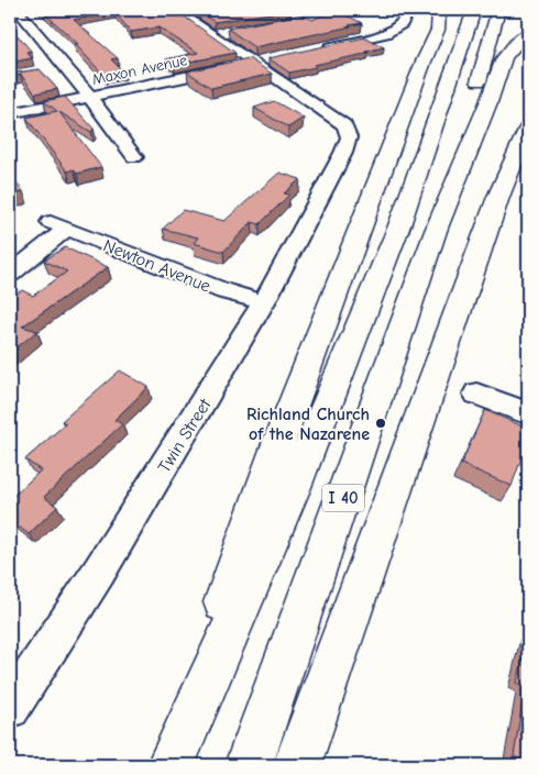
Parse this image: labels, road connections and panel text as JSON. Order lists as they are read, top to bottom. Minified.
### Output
{"streets":{"highway":["I 40"],"street":["Maxon Avenue","Newton Avenue","Twin Street"]},"crossings":[["Maxon Avenue","Twin Street"],["Newton Avenue","Twin Street"]],"places":["Richland Church of the Nazarene"]}
